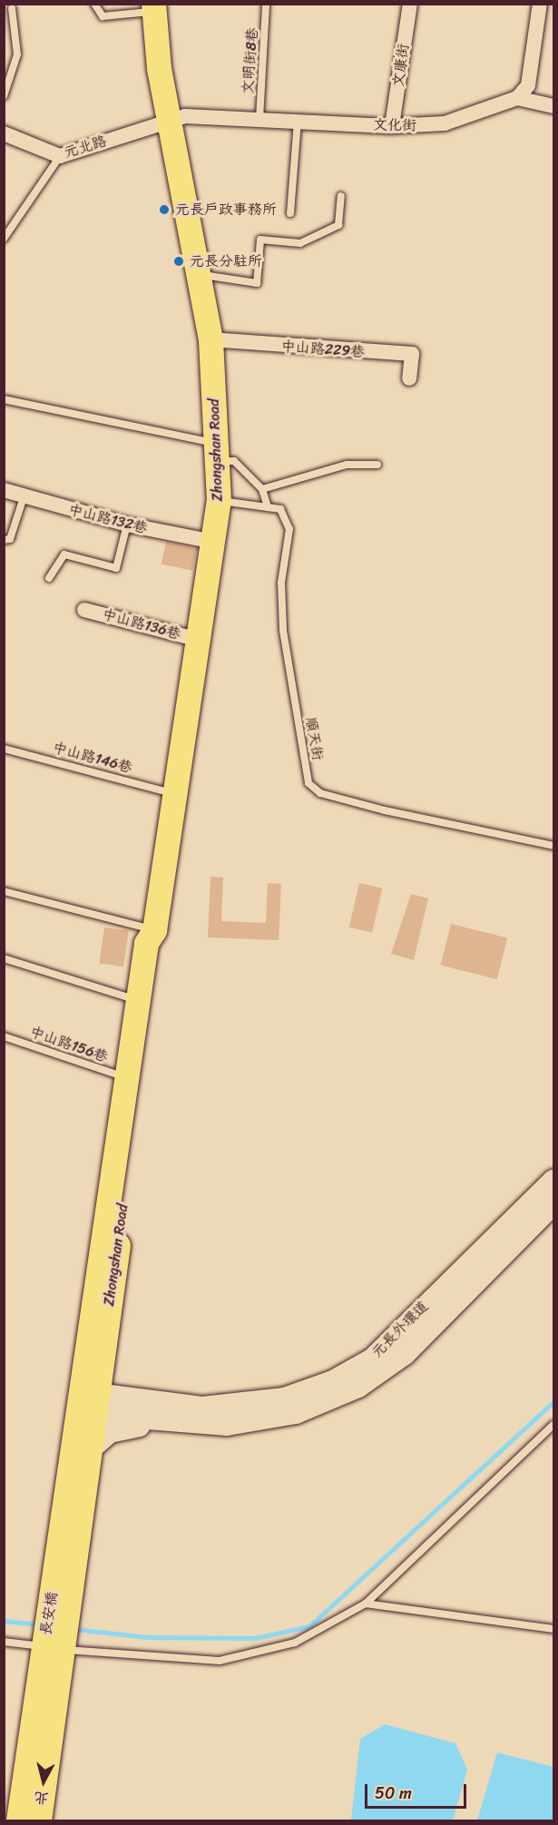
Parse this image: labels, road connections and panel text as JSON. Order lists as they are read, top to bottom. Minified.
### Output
{"streets":{"main road":["Zhongshan Road","長安橋"],"street":["文康街","文化街","元北路","中山路229巷","中山路132巷","中山路136巷","元長外環道"],"lane":["文明街8巷","順天街","中山路146巷","中山路156巷"]},"crossings":[["文明街8巷","文化街"],["文康街","文化街"],["文化街","元北路"],["文化街","Zhongshan Road"],["元北路","Zhongshan Road"],["中山路229巷","Zhongshan Road"],["Zhongshan Road","中山路132巷"],["Zhongshan Road","中山路136巷"],["Zhongshan Road","中山路146巷"],["Zhongshan Road","中山路156巷"],["Zhongshan Road","元長外環道"],["Zhongshan Road","長安橋"]],"places":["元長戶政事務所","元長分駐所"],"scale_bar":"50 m","north":"bottom"}
